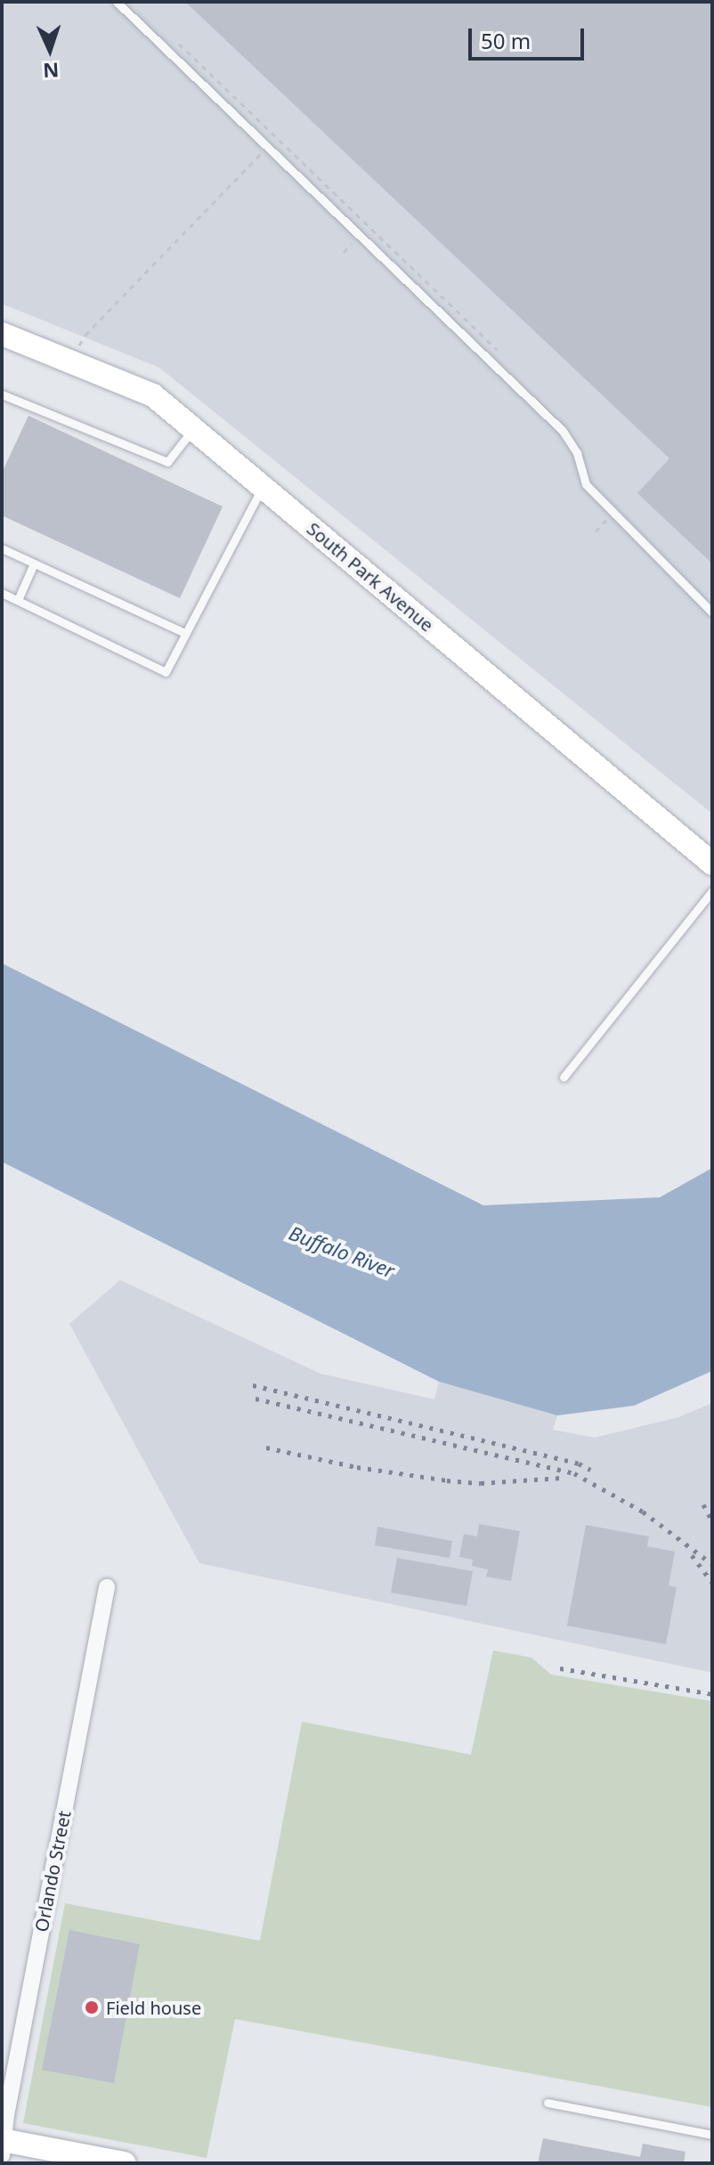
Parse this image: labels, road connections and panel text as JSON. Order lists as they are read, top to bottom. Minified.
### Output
{"streets":{"street":["South Park Avenue","Orlando Street"]},"water":["Buffalo River"],"places":["Field house"],"scale_bar":"50 m","north":"bottom"}
